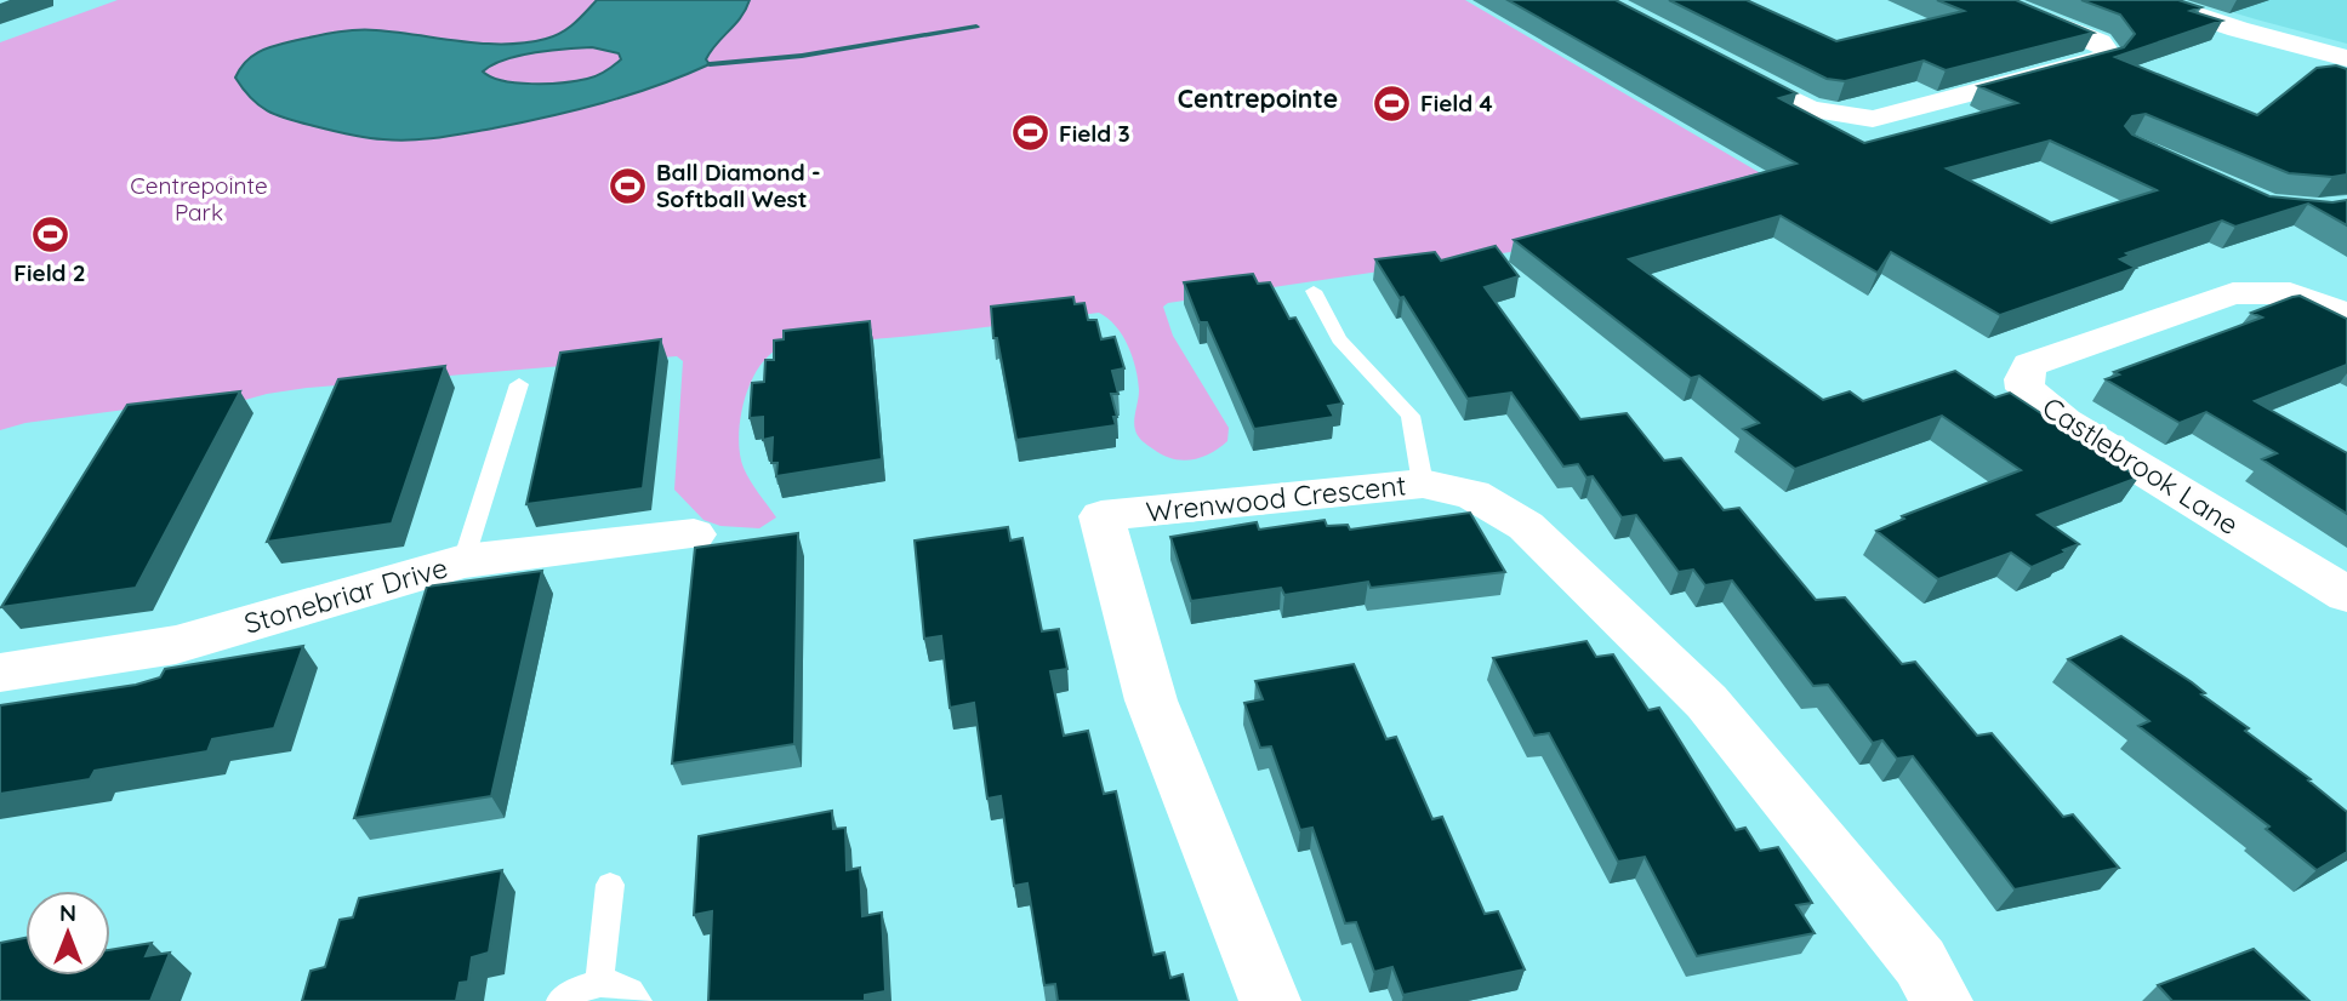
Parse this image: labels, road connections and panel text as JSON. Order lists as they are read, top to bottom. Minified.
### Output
{"streets":{"street":["Castlebrook Lane","Wrenwood Crescent","Stonebriar Drive"]},"districts":["Centrepointe"],"parks":["Centrepointe Park"],"places":{"sports":["Field 4","Field 3","Ball Diamond - Softball West","Field 2"]},"north":"top"}
